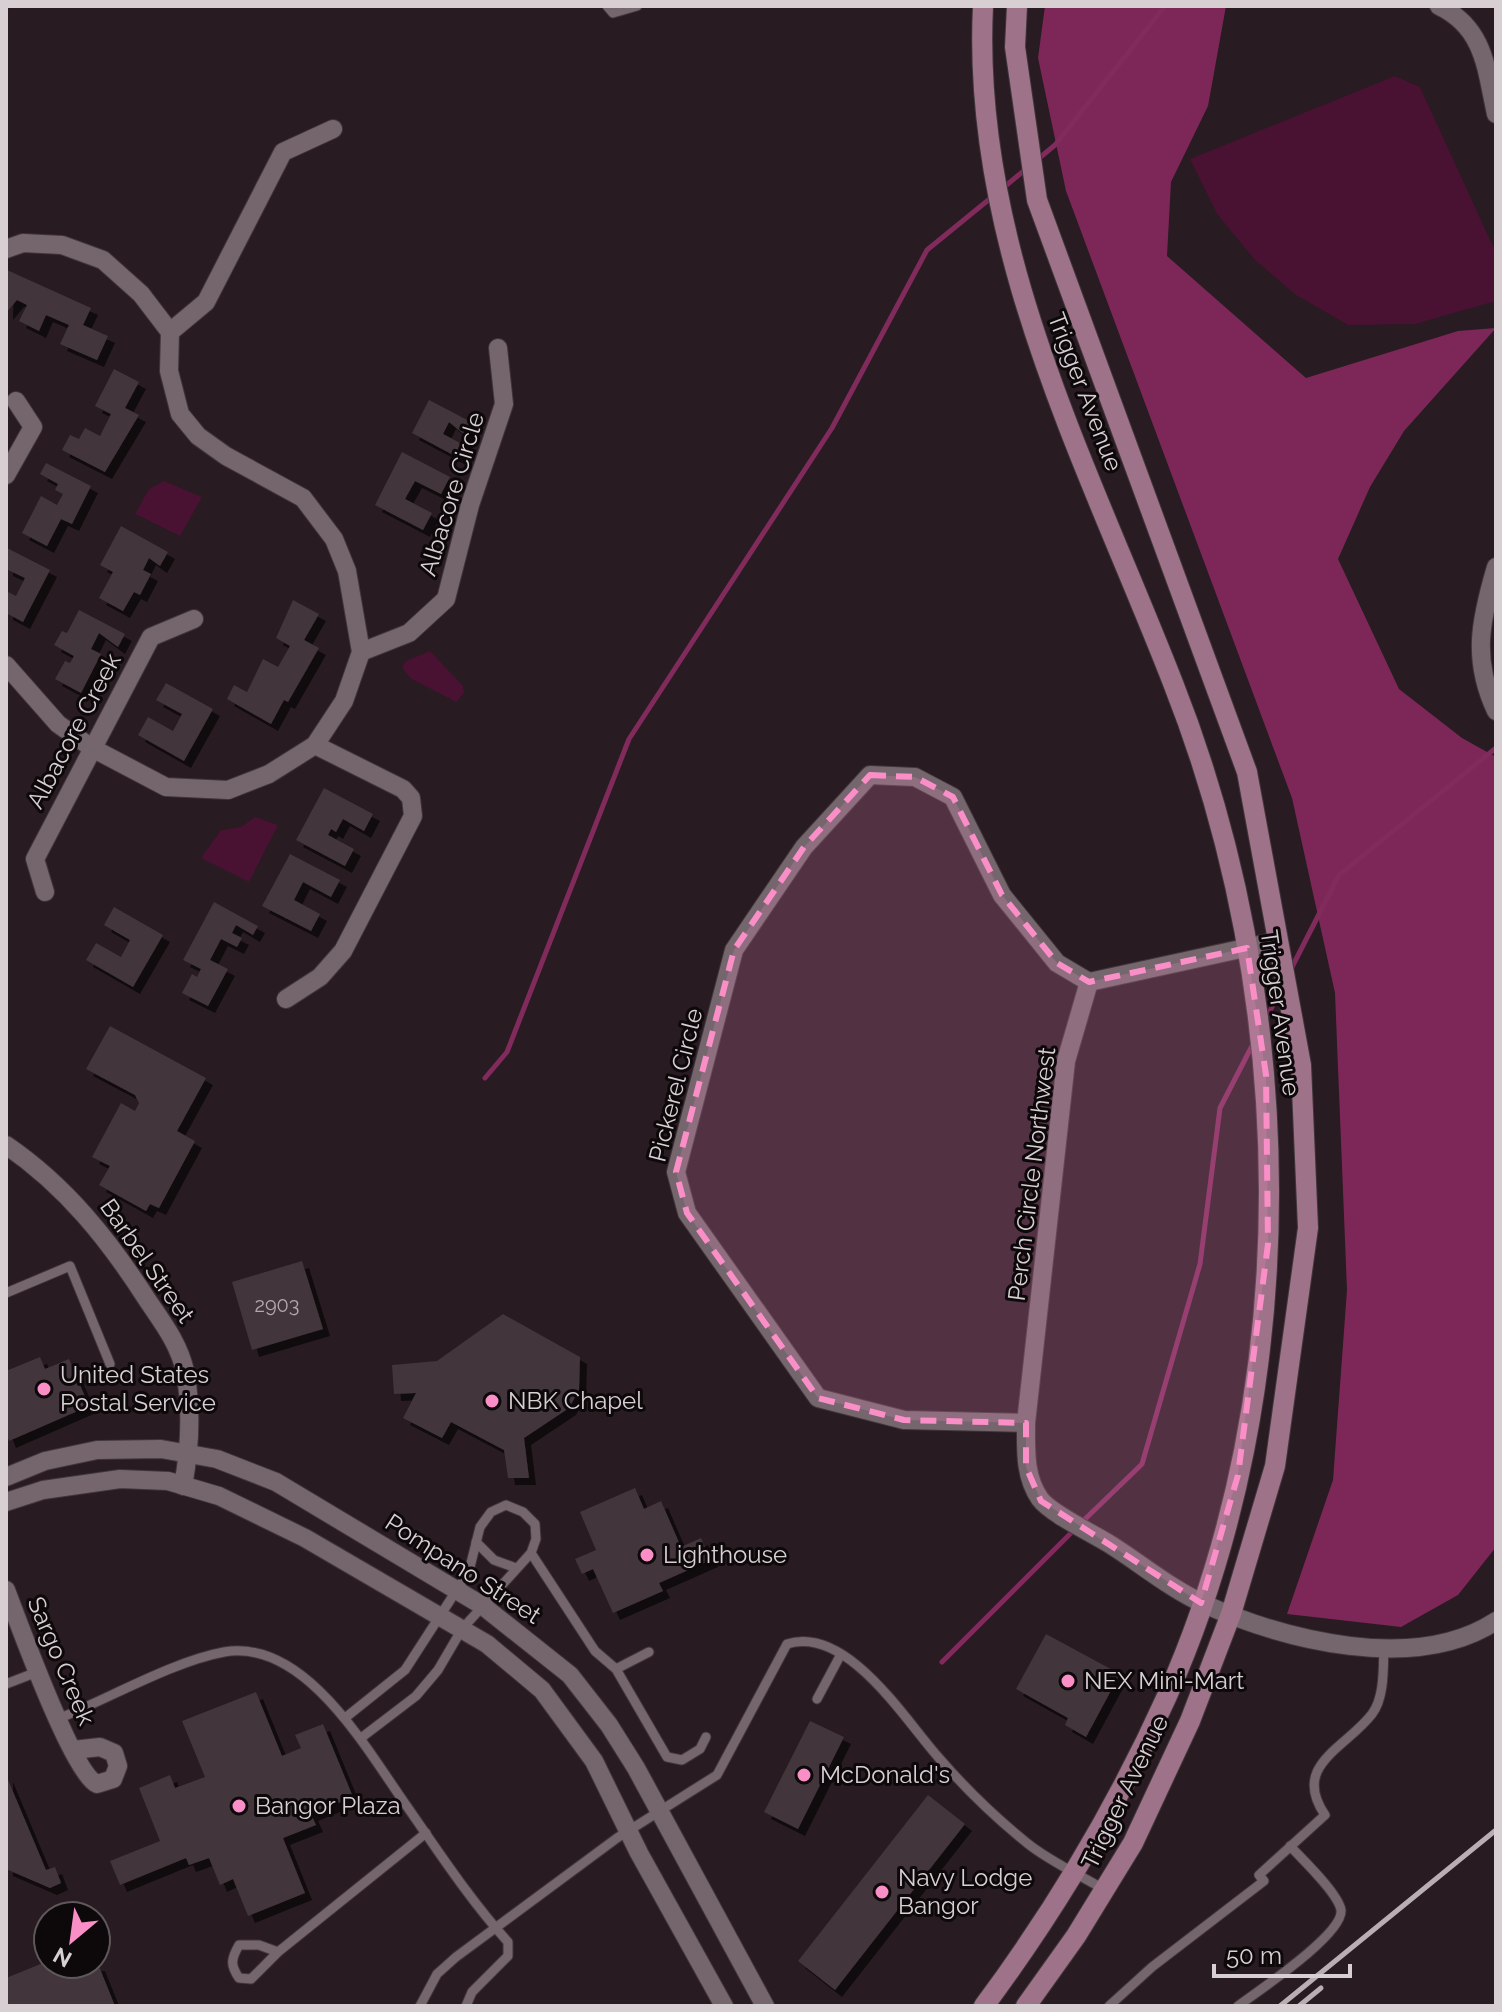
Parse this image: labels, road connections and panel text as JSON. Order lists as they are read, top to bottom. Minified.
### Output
{"streets":{"main road":["Trigger Avenue"],"street":["Albacore Circle","Albacore Creek","Pickerel Circle","Perch Circle Northwest","Barbel Street","Pompano Street","Sargo Creek"]},"crossings":[["Pickerel Circle","Perch Circle Northwest"],["Barbel Street","Pompano Street"]],"places":["United States Postal Service","NBK Chapel","Lighthouse","NEX Mini-Mart","McDonald's","Bangor Plaza","Navy Lodge Bangor"],"house_numbers":["2903"],"scale_bar":"50 m","north":"bottom left"}
